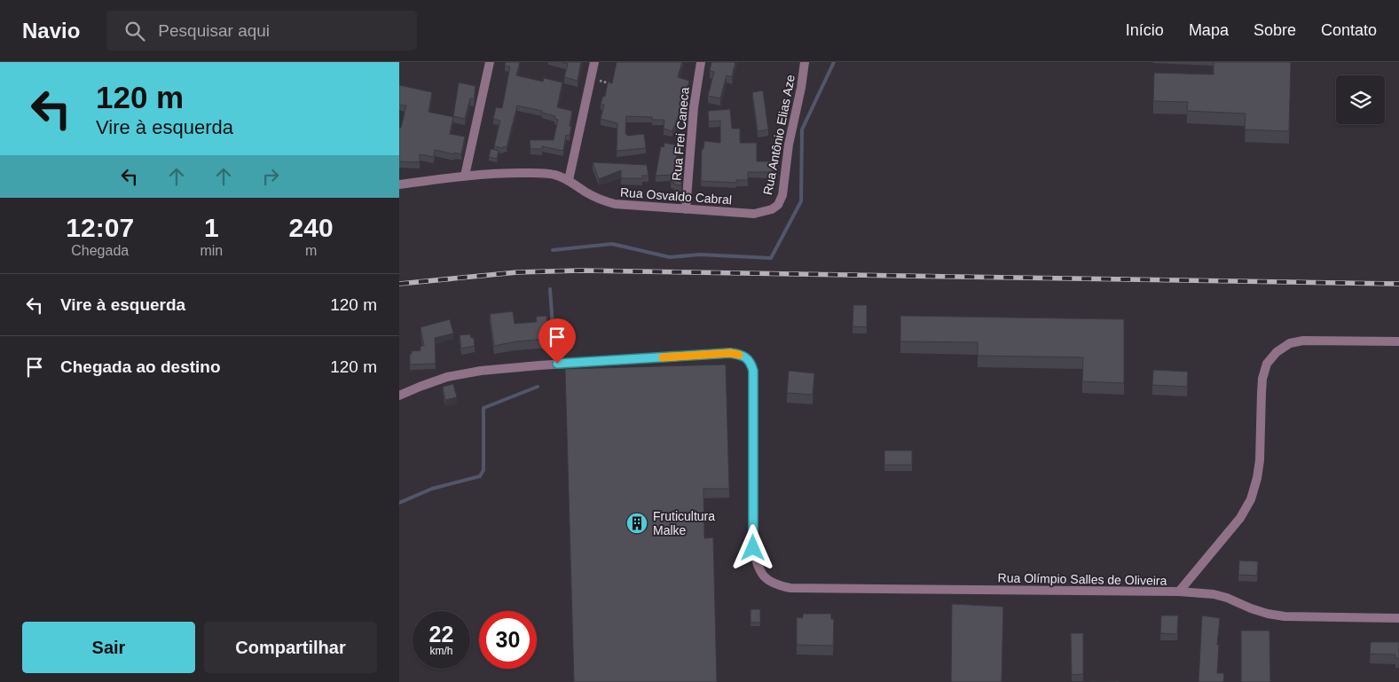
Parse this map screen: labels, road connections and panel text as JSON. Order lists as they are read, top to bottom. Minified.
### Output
{"streets":{"street":["Rua Frei Caneca","Rua Antônio Elias Aze","Rua Osvaldo Cabral","Rua Olímpio Salles de Oliveira"]},"crossings":[["Rua Frei Caneca","Rua Osvaldo Cabral"],["Rua Antônio Elias Aze","Rua Osvaldo Cabral"]],"places":{"building":["Fruticultura Malke"]},"page":{"header":"Navio","search":"Pesquisar aqui","nav":["Início","Mapa","Sobre","Contato"],"turn":["120 m","Vire à esquerda"],"eta":["12:07","Chegada","1","min","240","m"],"list":[{"name":"Vire à esquerda","value":"120 m"},{"name":"Chegada ao destino","value":"120 m"}],"speed":"22 km/h","limit":"30","buttons":["Sair","Compartilhar"]}}
